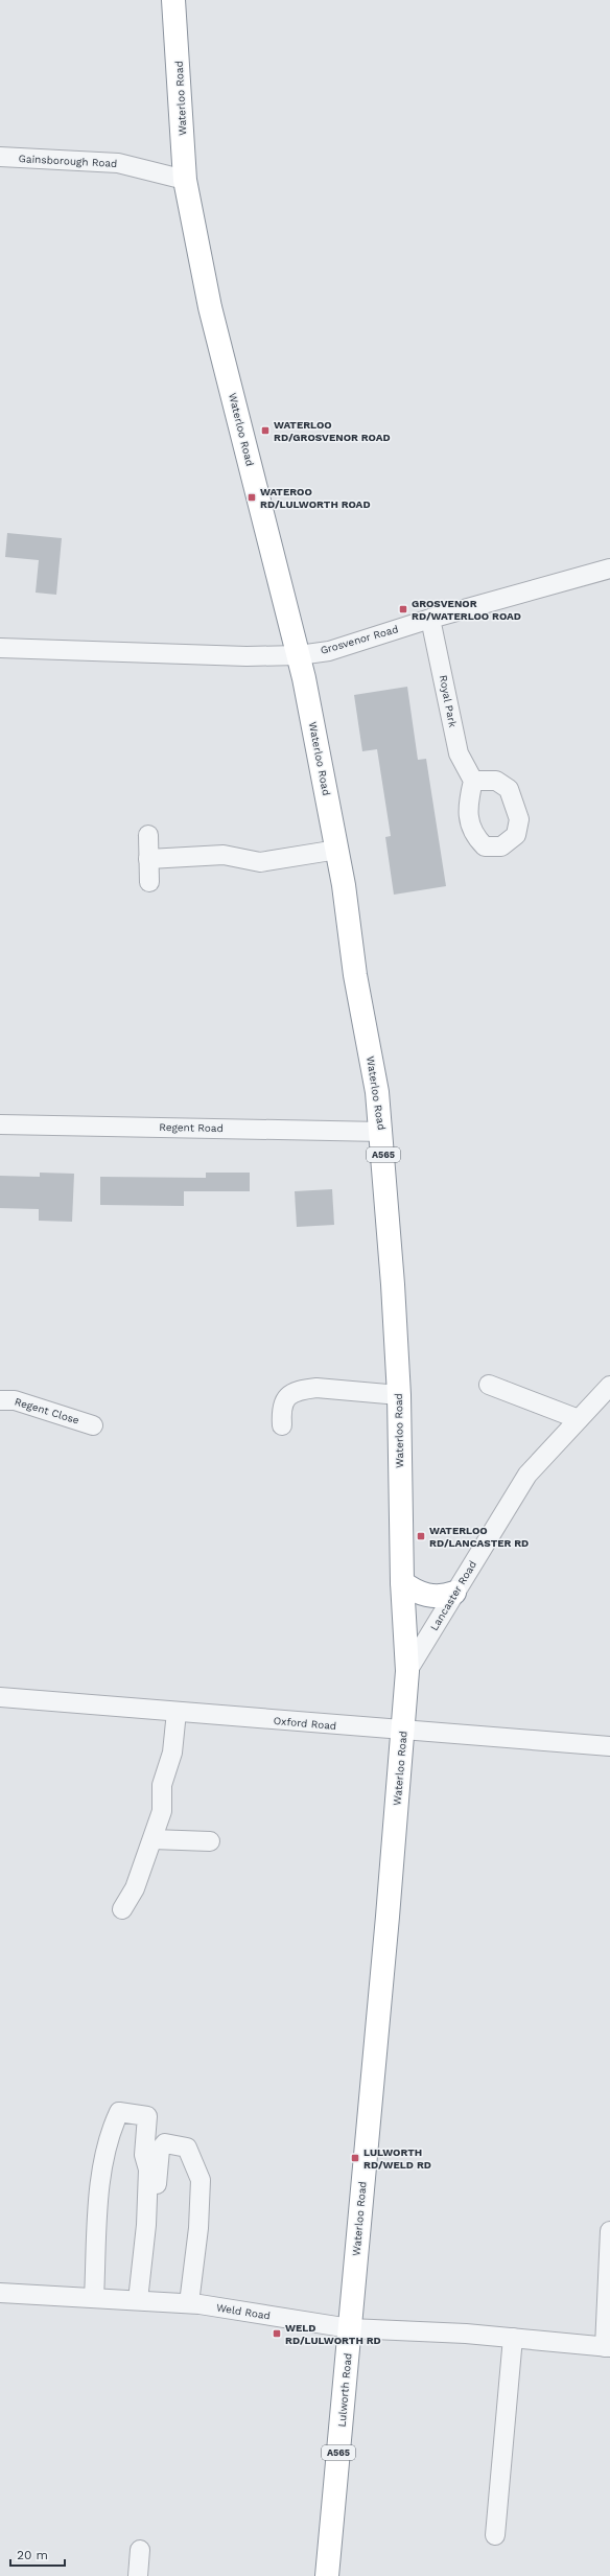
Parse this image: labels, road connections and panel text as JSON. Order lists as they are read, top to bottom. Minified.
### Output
{"streets":{"highway":["Waterloo Road","A565","Lulworth Road"],"street":["Gainsborough Road","Grosvenor Road","Royal Park","Regent Road","Regent Close","Lancaster Road","Oxford Road","Weld Road"]},"crossings":[["Waterloo Road","Gainsborough Road"],["Waterloo Road","Grosvenor Road"],["Waterloo Road","Regent Road"],["Waterloo Road","Lancaster Road"],["Waterloo Road","Oxford Road"],["Waterloo Road","Weld Road"],["Waterloo Road","Lulworth Road"],["Grosvenor Road","Royal Park"],["Weld Road","Lulworth Road"]],"places":{"transit":["WATERLOO RD/GROSVENOR ROAD","WATEROO RD/LULWORTH ROAD","GROSVENOR RD/WATERLOO ROAD","WATERLOO RD/LANCASTER RD","LULWORTH RD/WELD RD","WELD RD/LULWORTH RD"]},"scale_bar":"20 m"}
